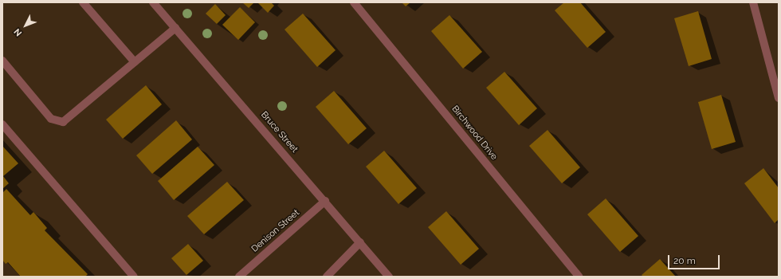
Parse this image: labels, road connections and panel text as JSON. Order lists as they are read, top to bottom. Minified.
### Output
{"streets":{"street":["Bruce Street","Birchwood Drive","Denison Street"]},"crossings":[["Bruce Street","Denison Street"]],"scale_bar":"20 m","north":"bottom left"}
